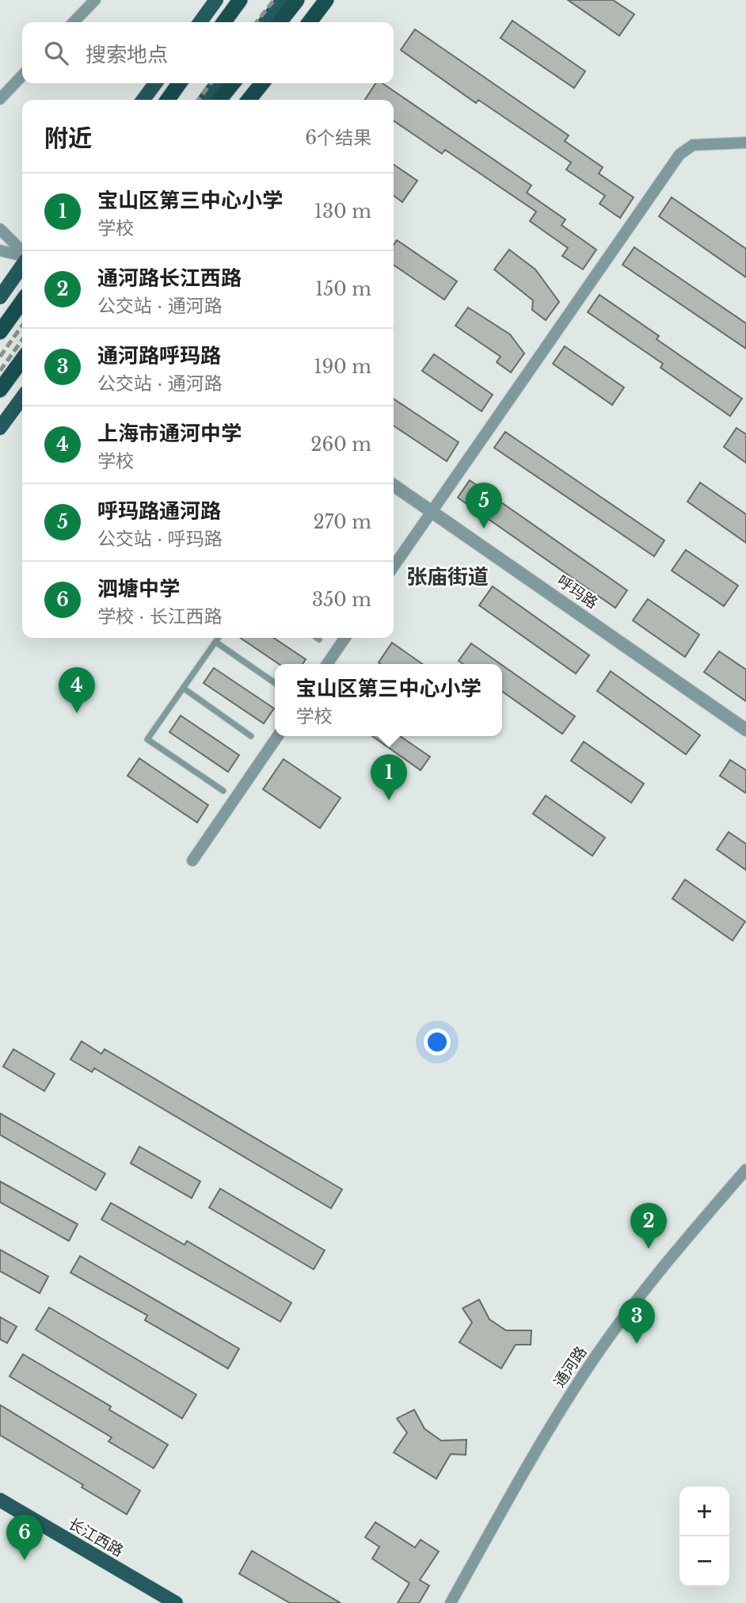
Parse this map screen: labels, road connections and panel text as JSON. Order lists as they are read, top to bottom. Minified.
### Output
{"streets":{"main road":["长江西路"],"street":["呼玛路","通河路"]},"districts":["张庙街道"],"page":{"search":"搜索地点","heading":["附近","6个结果"],"list":[{"mark":"1","name":"宝山区第三中心小学","note":"学校","value":"130 m"},{"mark":"2","name":"通河路长江西路","note":"公交站 · 通河路","value":"150 m"},{"mark":"3","name":"通河路呼玛路","note":"公交站 · 通河路","value":"190 m"},{"mark":"4","name":"上海市通河中学","note":"学校","value":"260 m"},{"mark":"5","name":"呼玛路通河路","note":"公交站 · 呼玛路","value":"270 m"},{"mark":"6","name":"泗塘中学","note":"学校 · 长江西路","value":"350 m"}],"pins":["5","4","1","2","3","6"],"popup":["宝山区第三中心小学","学校"],"map_buttons":["+","−"]}}
